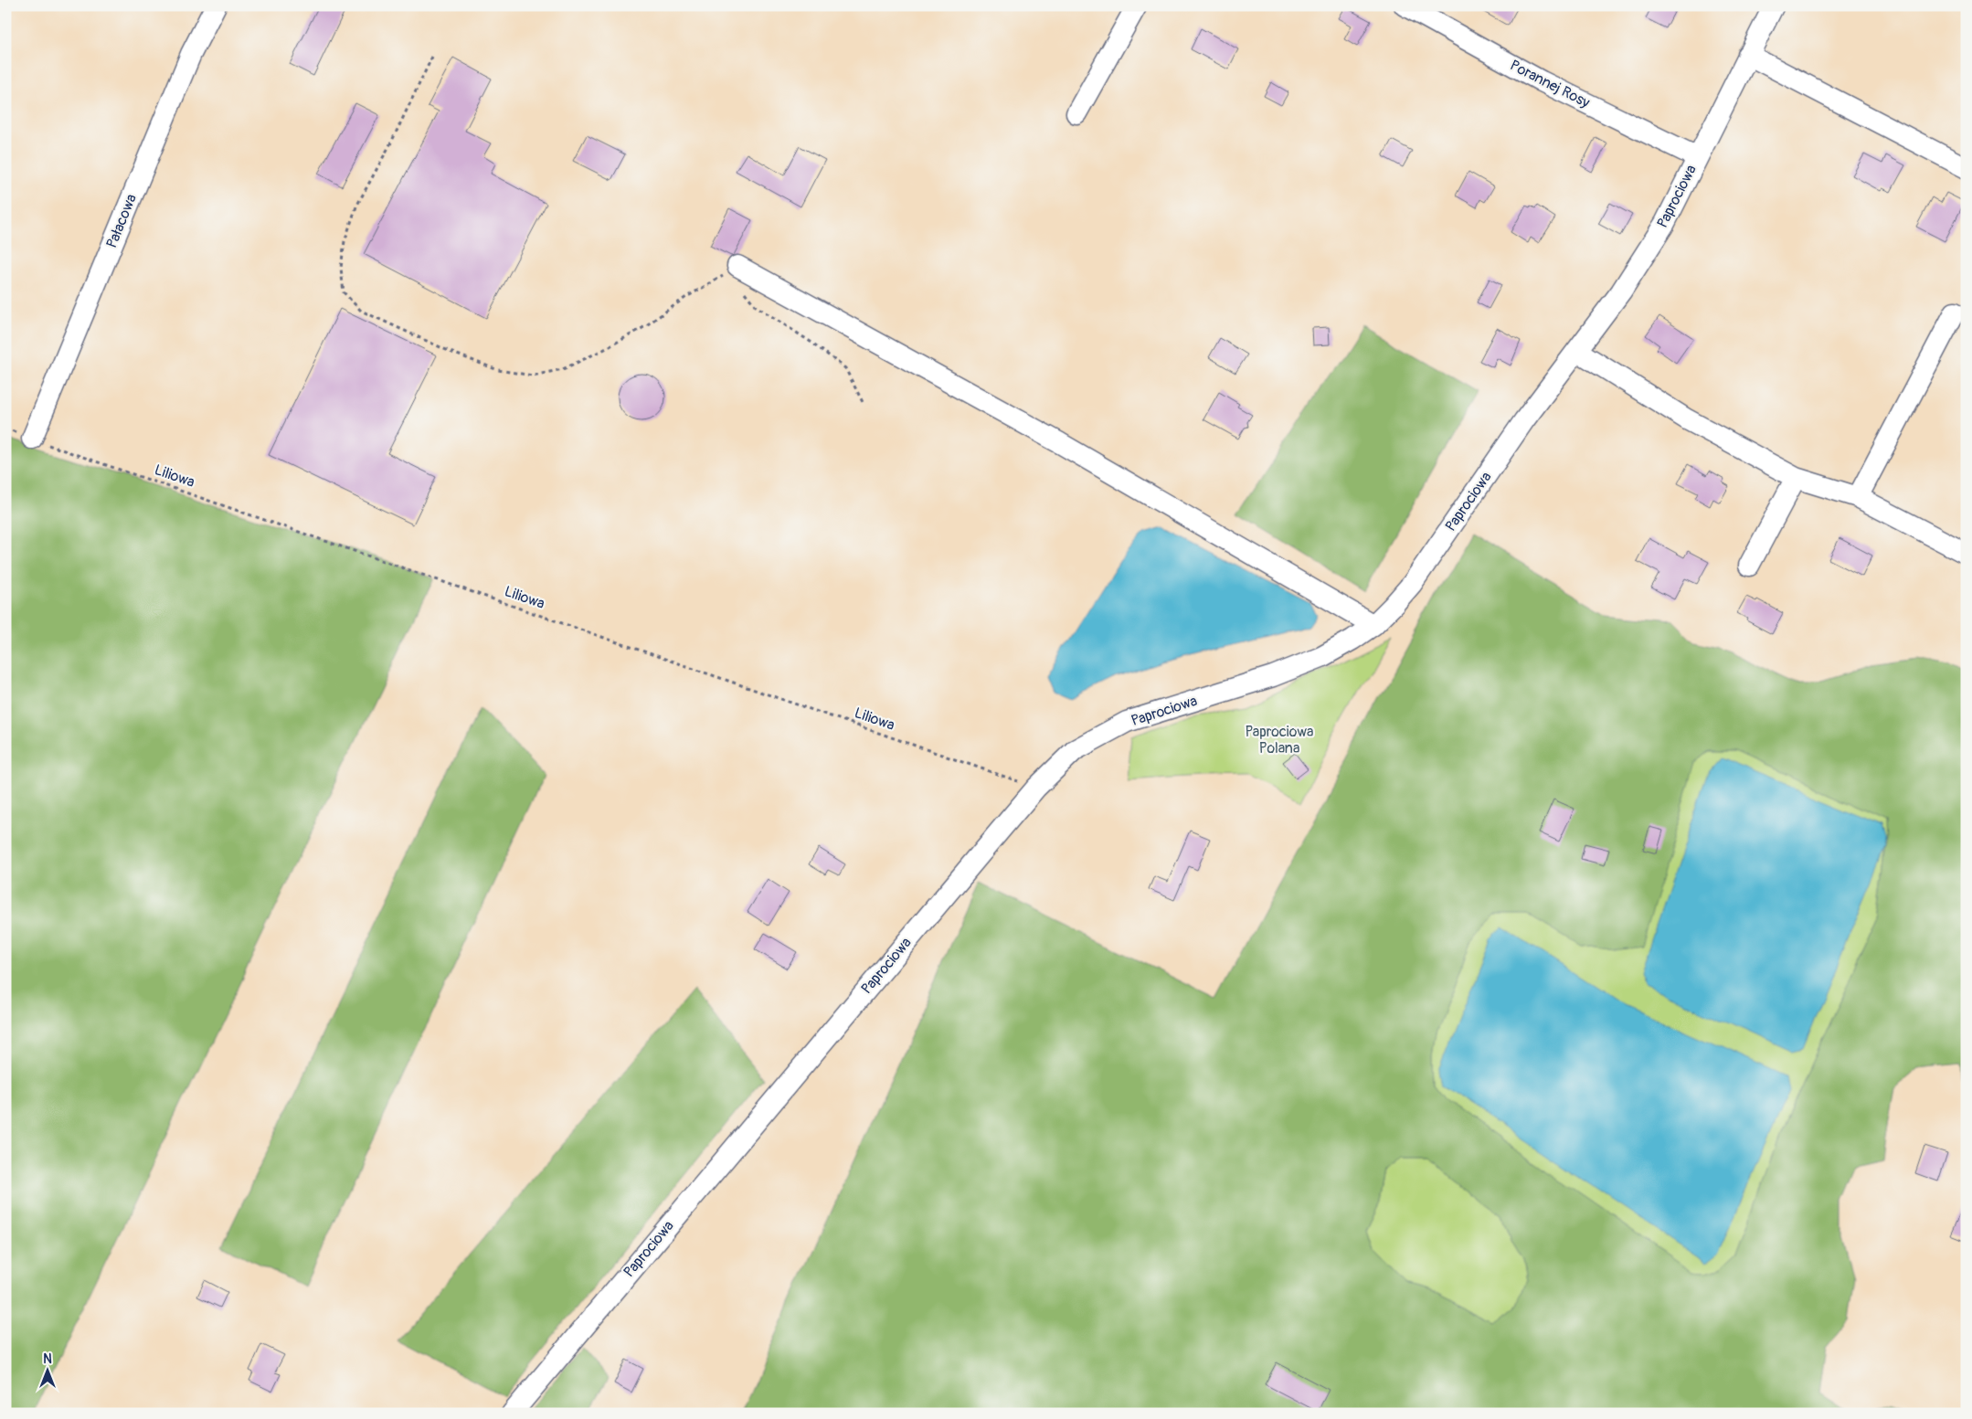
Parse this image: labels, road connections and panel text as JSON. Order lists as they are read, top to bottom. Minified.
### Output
{"streets":{"street":["Porannej Rosy","Paprociowa","Pałacowa"],"path":["Liliowa"]},"crossings":[["Porannej Rosy","Paprociowa"],["Paprociowa","Liliowa"],["Pałacowa","Liliowa"]],"parks":["Paprociowa Polana"],"north":"top"}
